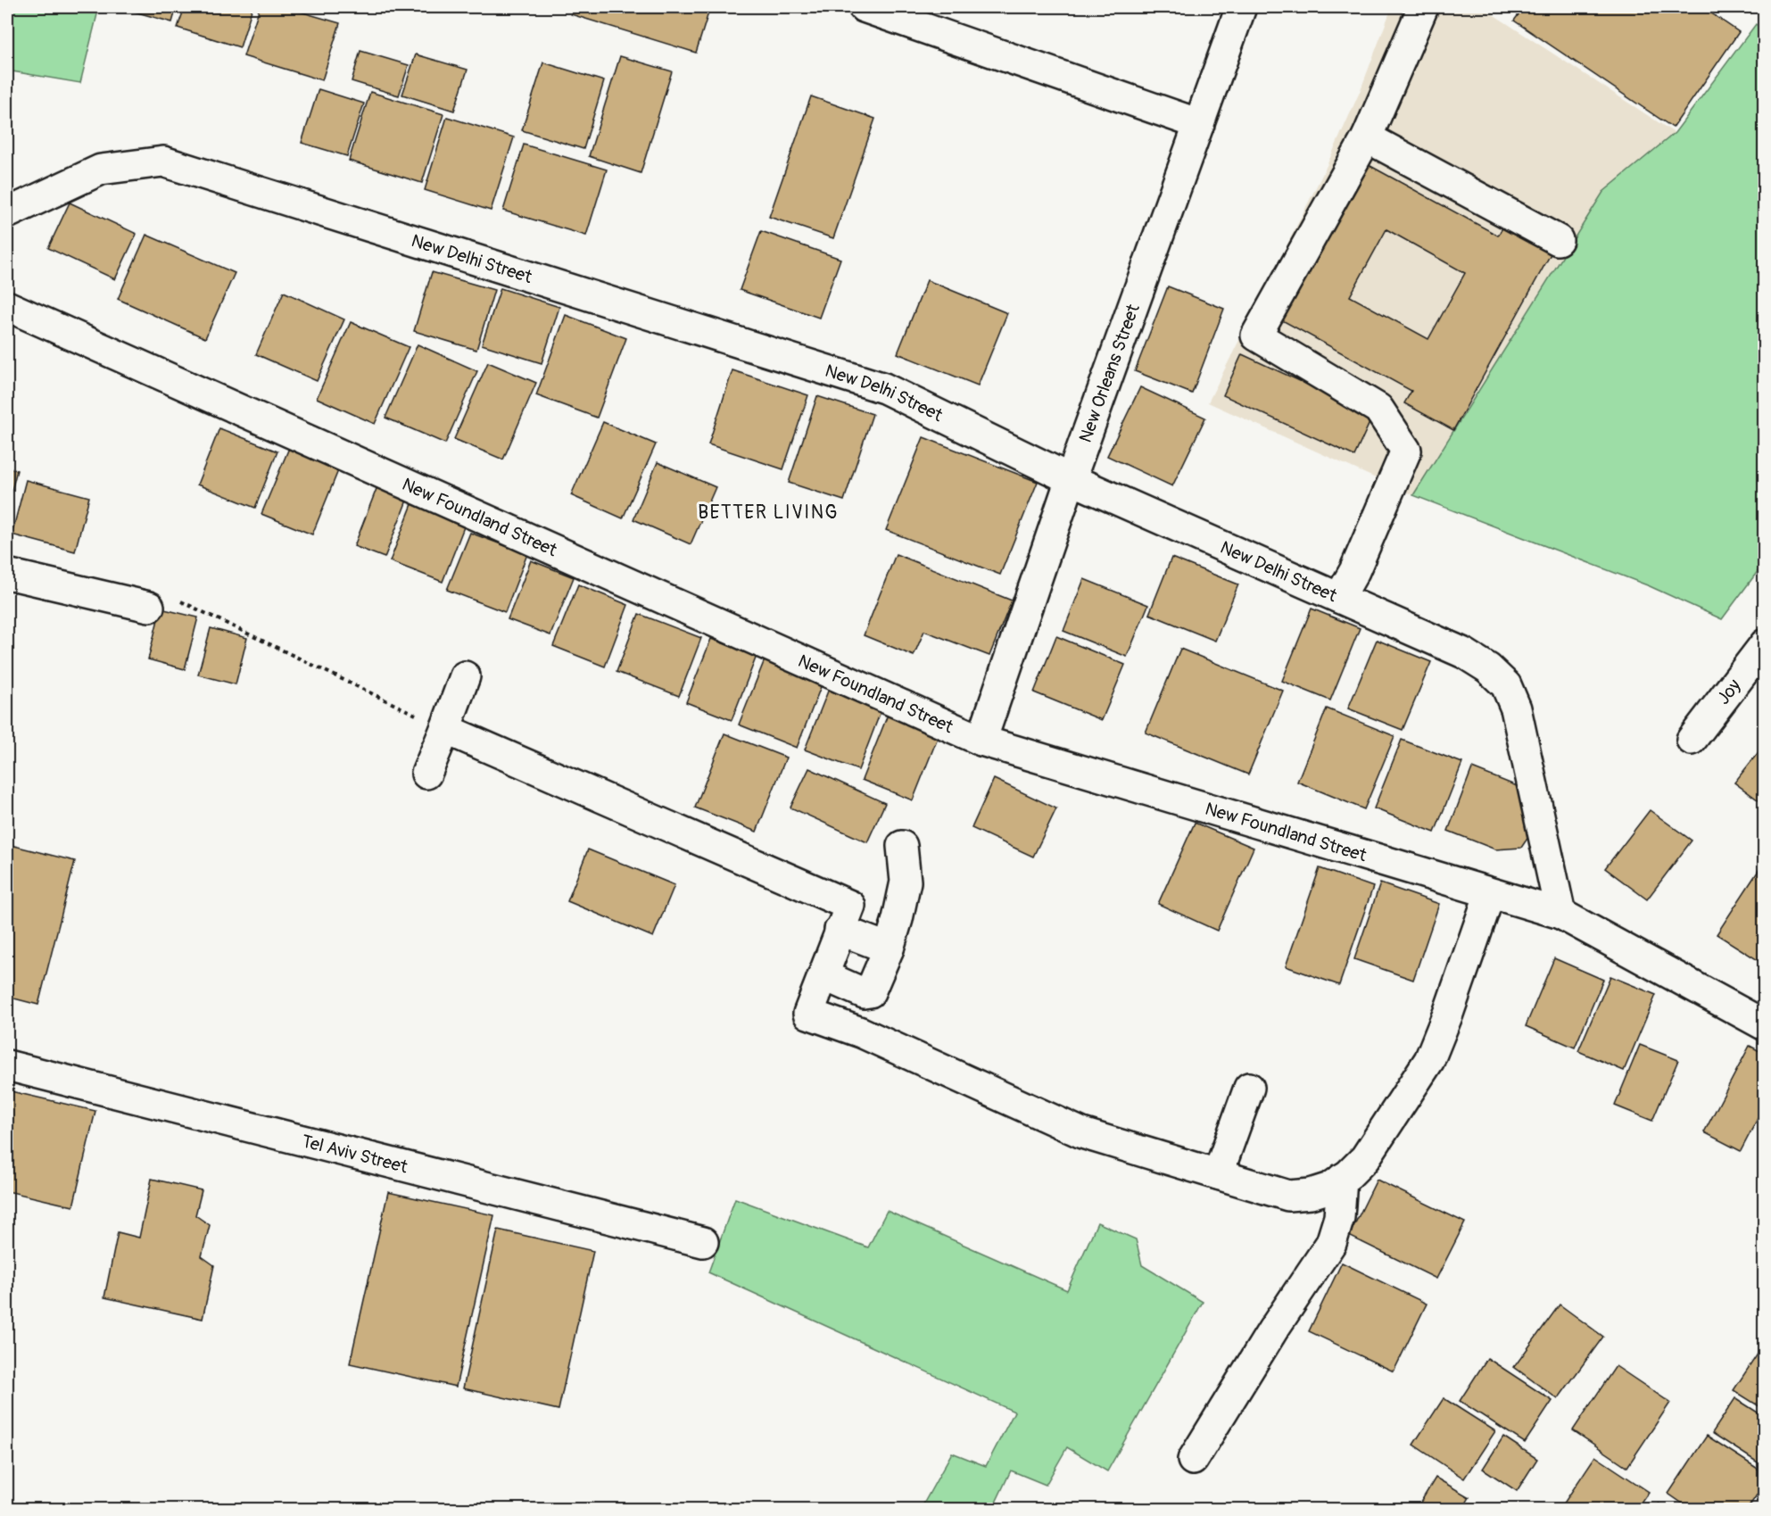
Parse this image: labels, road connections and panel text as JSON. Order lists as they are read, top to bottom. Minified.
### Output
{"streets":{"street":["New Delhi Street","New Orleans Street","New Foundland Street","Joy","Tel Aviv Street"]},"crossings":[["New Delhi Street","New Orleans Street"],["New Delhi Street","New Foundland Street"],["New Orleans Street","New Foundland Street"]],"districts":["BETTER LIVING"]}
